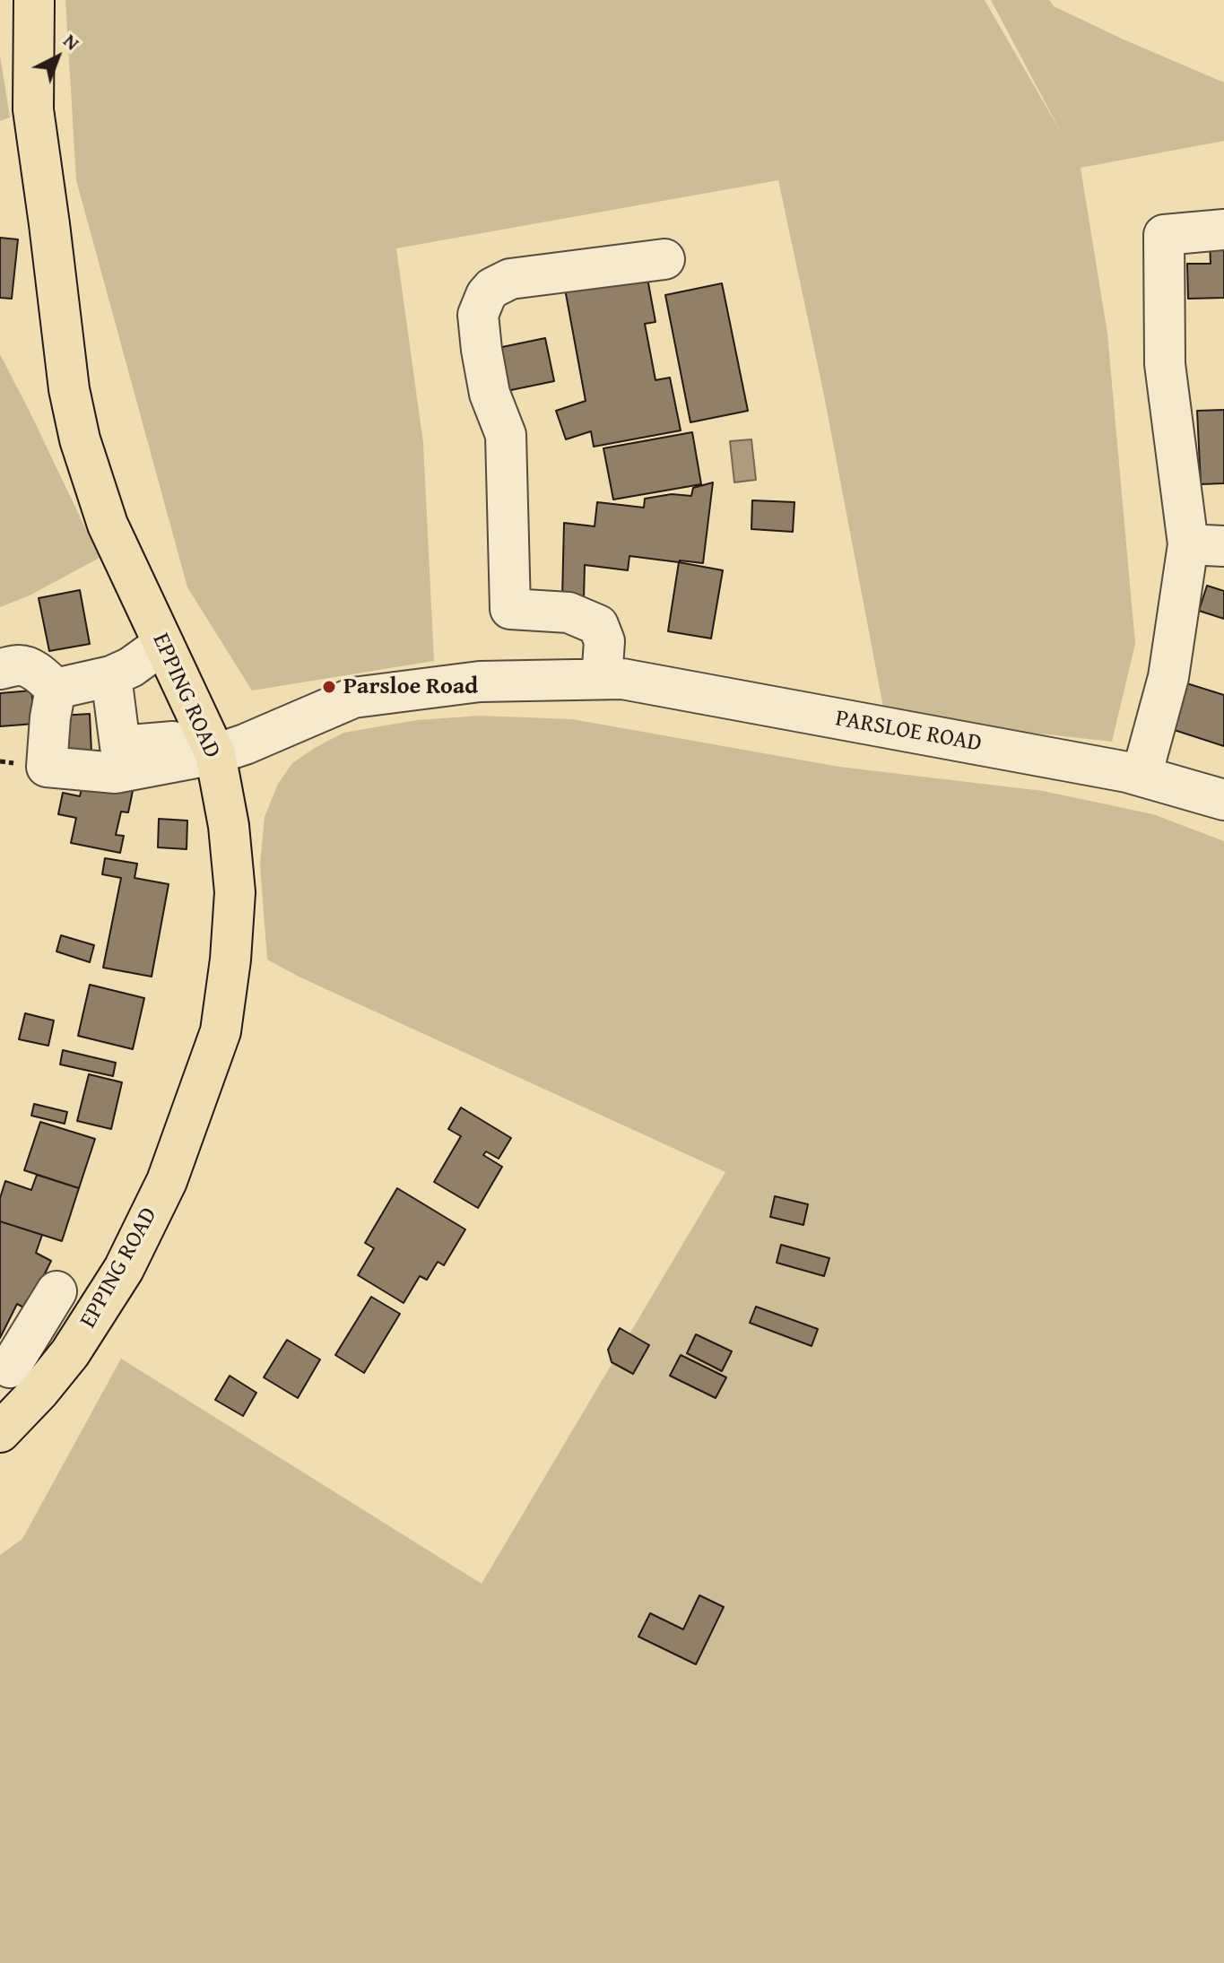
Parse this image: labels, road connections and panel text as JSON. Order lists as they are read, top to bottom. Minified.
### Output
{"streets":{"main road":["EPPING ROAD"],"street":["PARSLOE ROAD"]},"crossings":[["EPPING ROAD","PARSLOE ROAD"]],"places":["Parsloe Road"],"north":"top right"}
